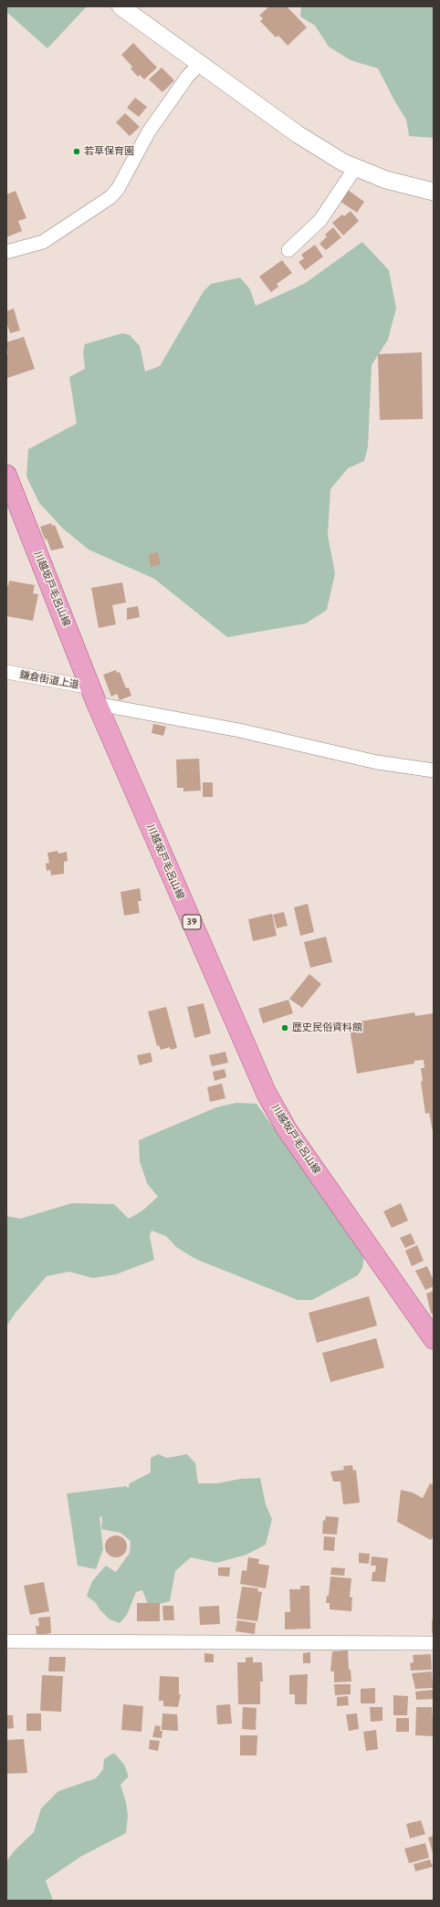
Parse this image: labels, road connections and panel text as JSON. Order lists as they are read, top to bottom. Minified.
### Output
{"streets":{"main road":["川越坂戸毛呂山線","39"],"street":["鎌倉街道上道"]},"crossings":[["川越坂戸毛呂山線","鎌倉街道上道"]],"places":["若草保育園","歴史民俗資料館"]}
